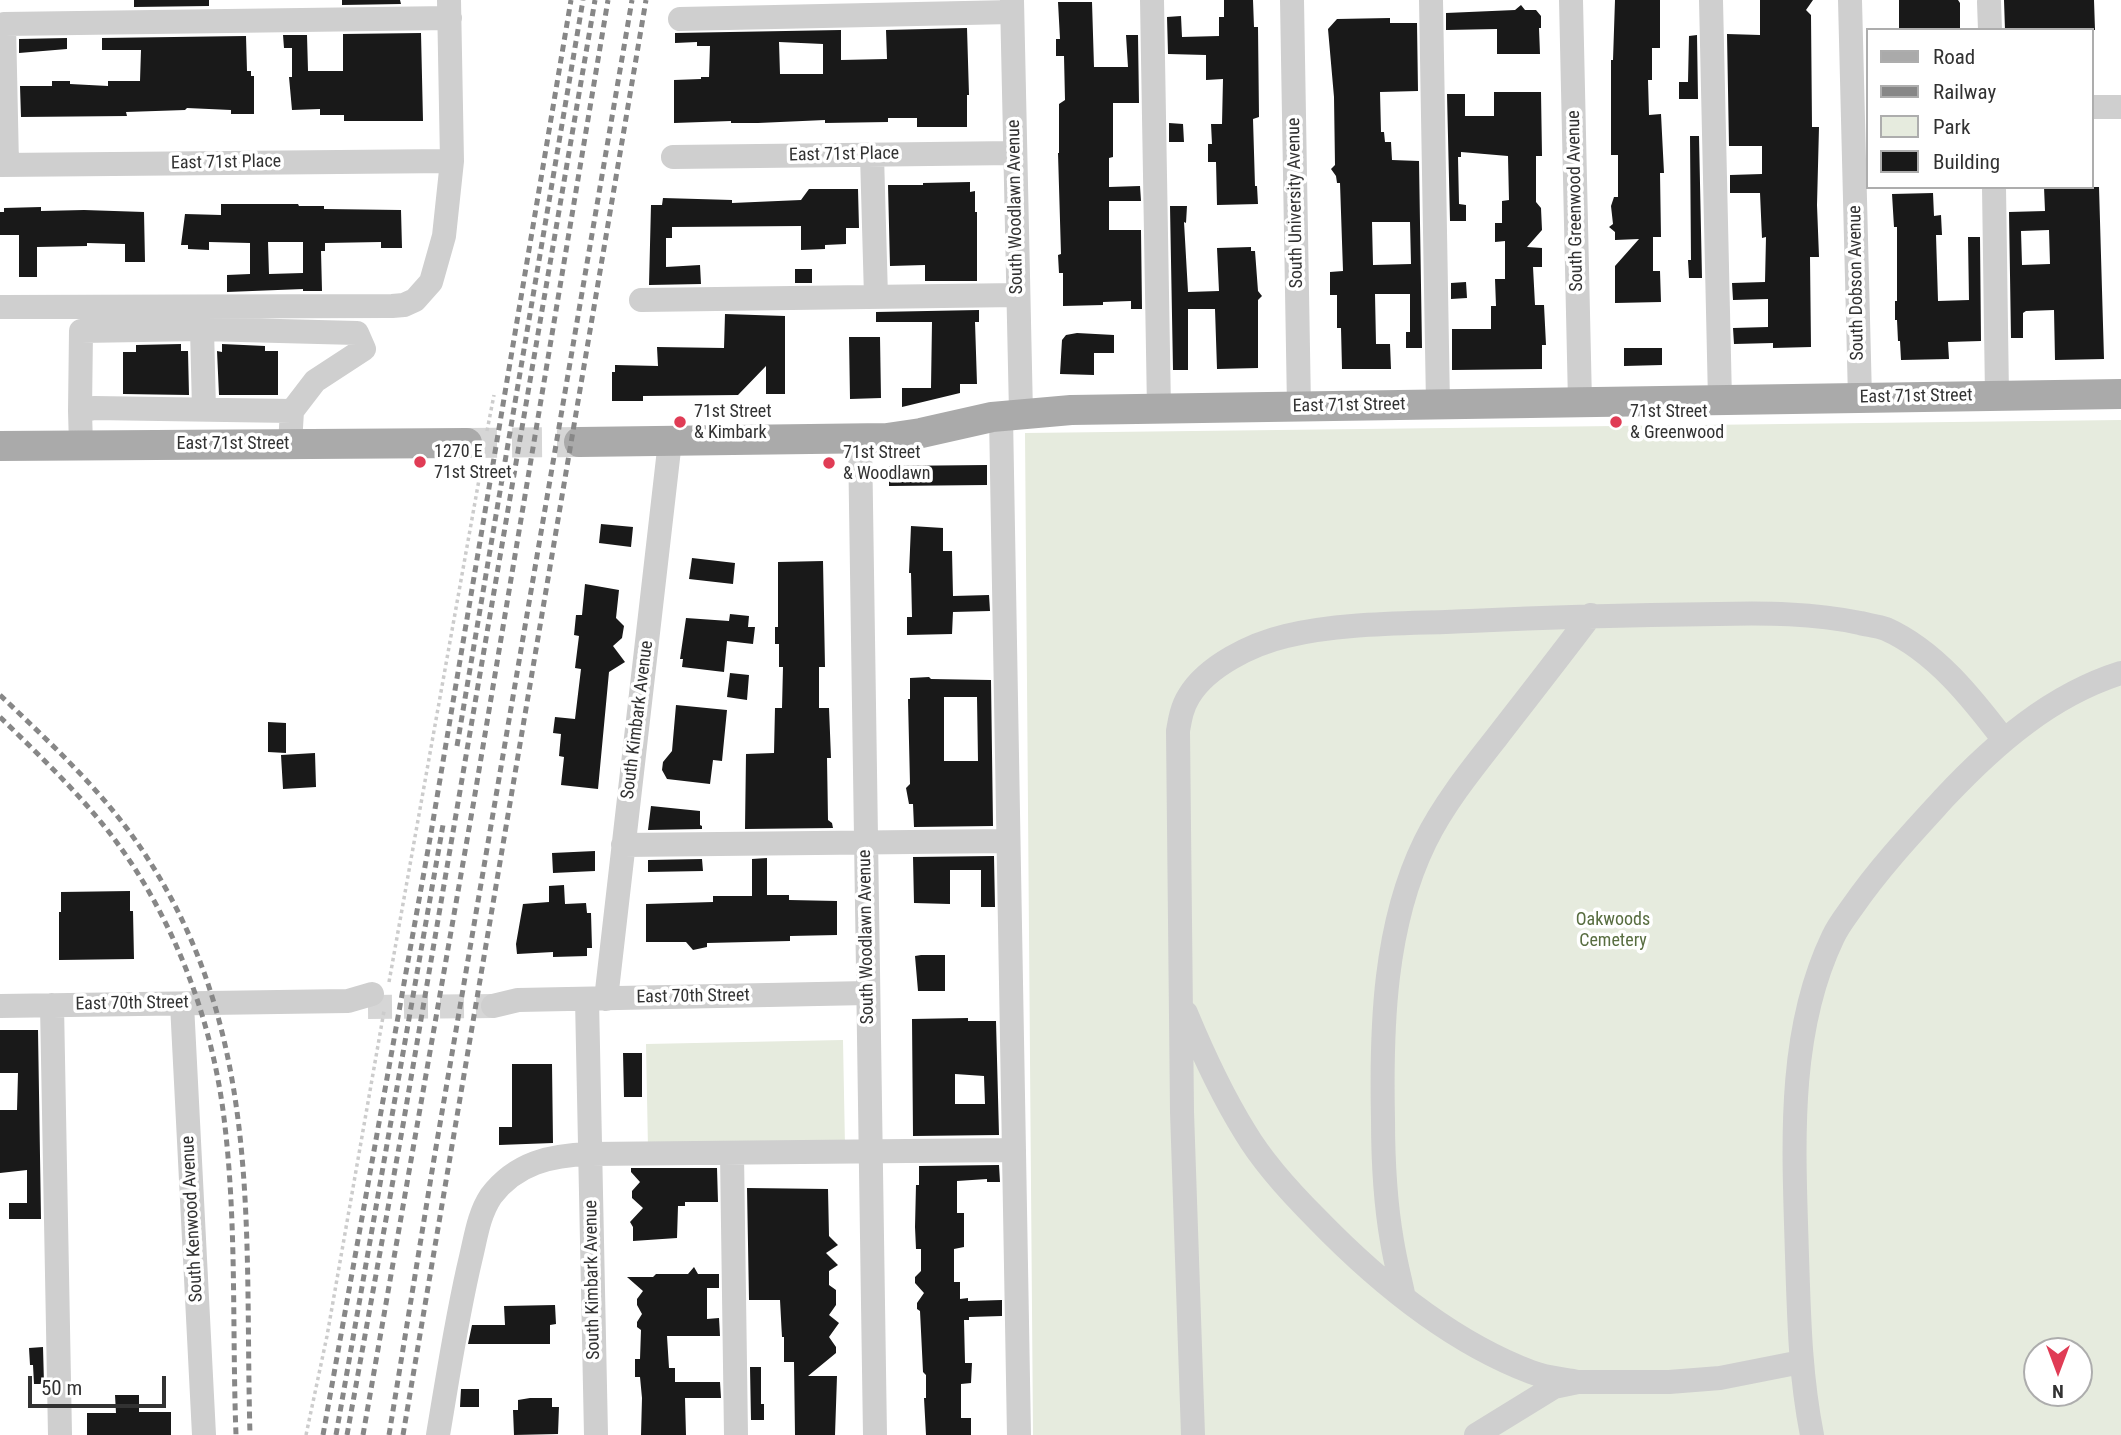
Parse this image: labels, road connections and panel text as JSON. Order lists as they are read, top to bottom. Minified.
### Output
{"streets":{"main road":["East 71st Street"],"street":["East 71st Place","South Greenwood Avenue","South University Avenue","South Woodlawn Avenue","South Dobson Avenue","South Kimbark Avenue","East 70th Street","South Kenwood Avenue"]},"crossings":[["East 71st Place","South Woodlawn Avenue"],["South Greenwood Avenue","East 71st Street"],["South University Avenue","East 71st Street"],["South Woodlawn Avenue","East 71st Street"],["South Woodlawn Avenue","East 70th Street"],["South Dobson Avenue","East 71st Street"],["East 71st Street","South Kimbark Avenue"],["South Kimbark Avenue","East 70th Street"],["East 70th Street","South Kenwood Avenue"]],"parks":["Oakwoods Cemetery"],"places":["71st Street & Kimbark","71st Street & Greenwood","1270 E 71st Street","71st Street & Woodlawn"],"legend":["Road","Railway","Park","Building"],"scale_bar":"50 m","north":"bottom"}
